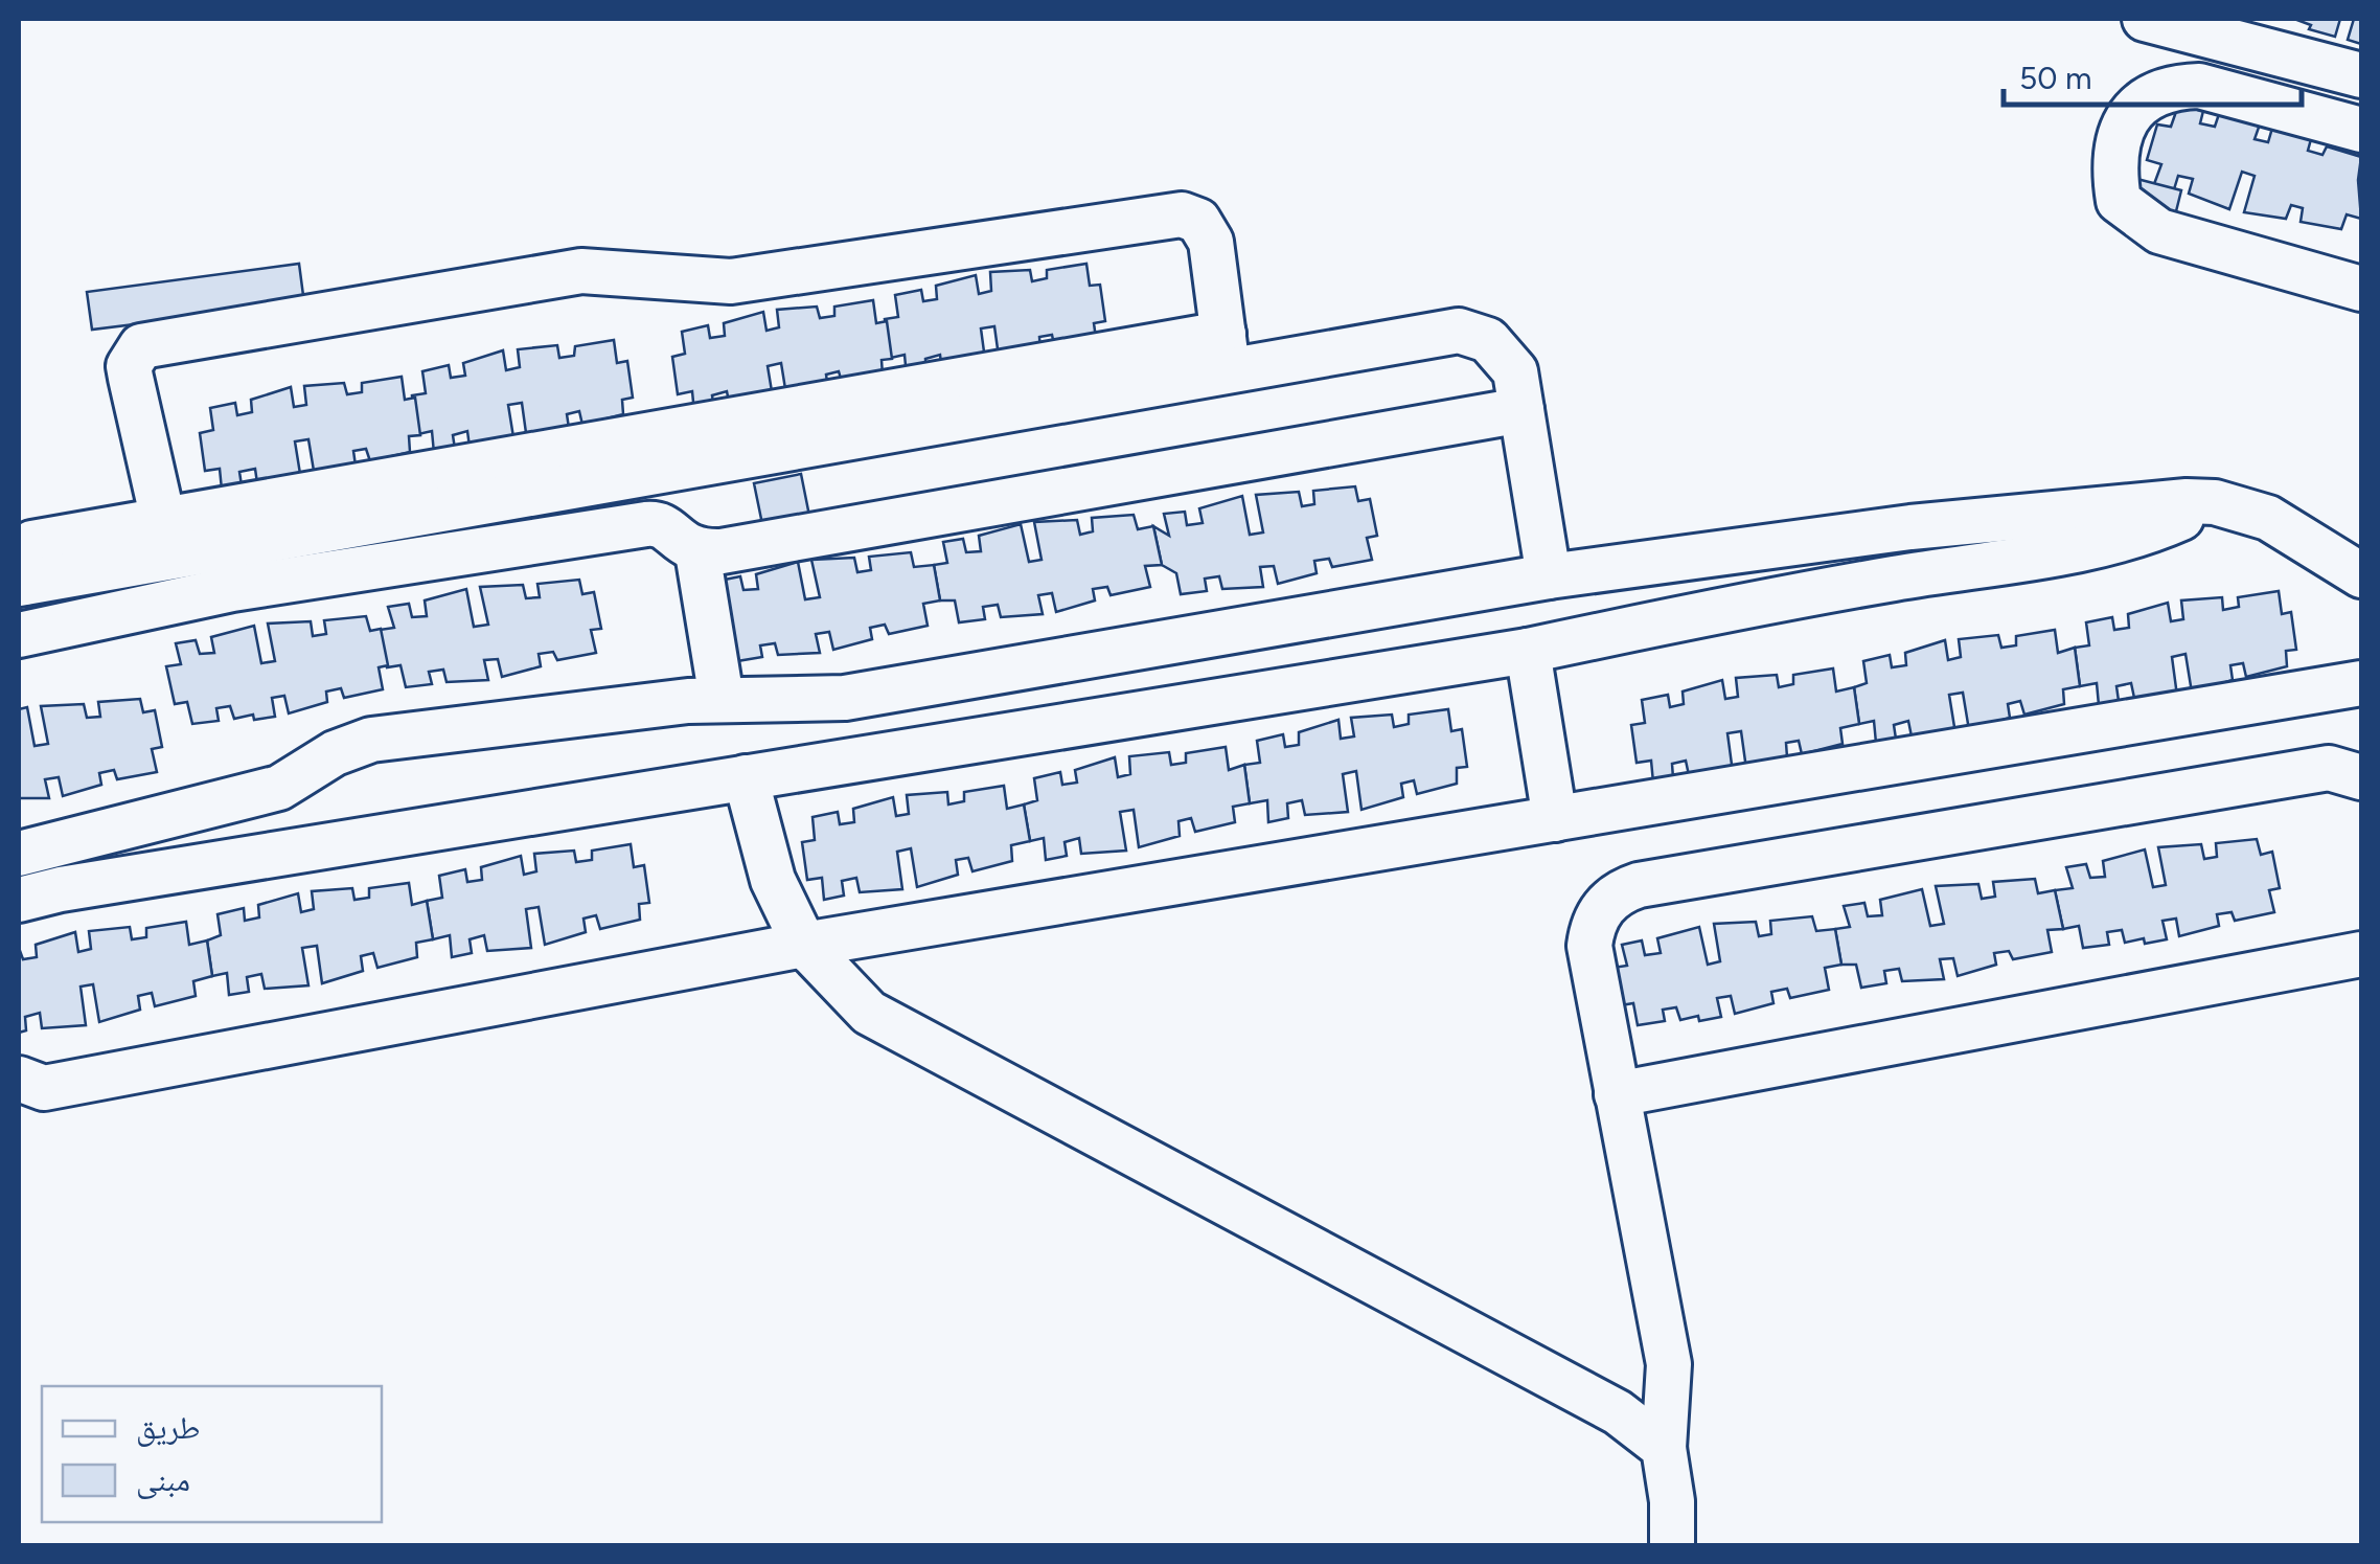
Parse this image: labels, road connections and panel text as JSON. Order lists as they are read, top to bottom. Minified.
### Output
{"legend":["طريق","مبنى"],"scale_bar":"50 m"}
